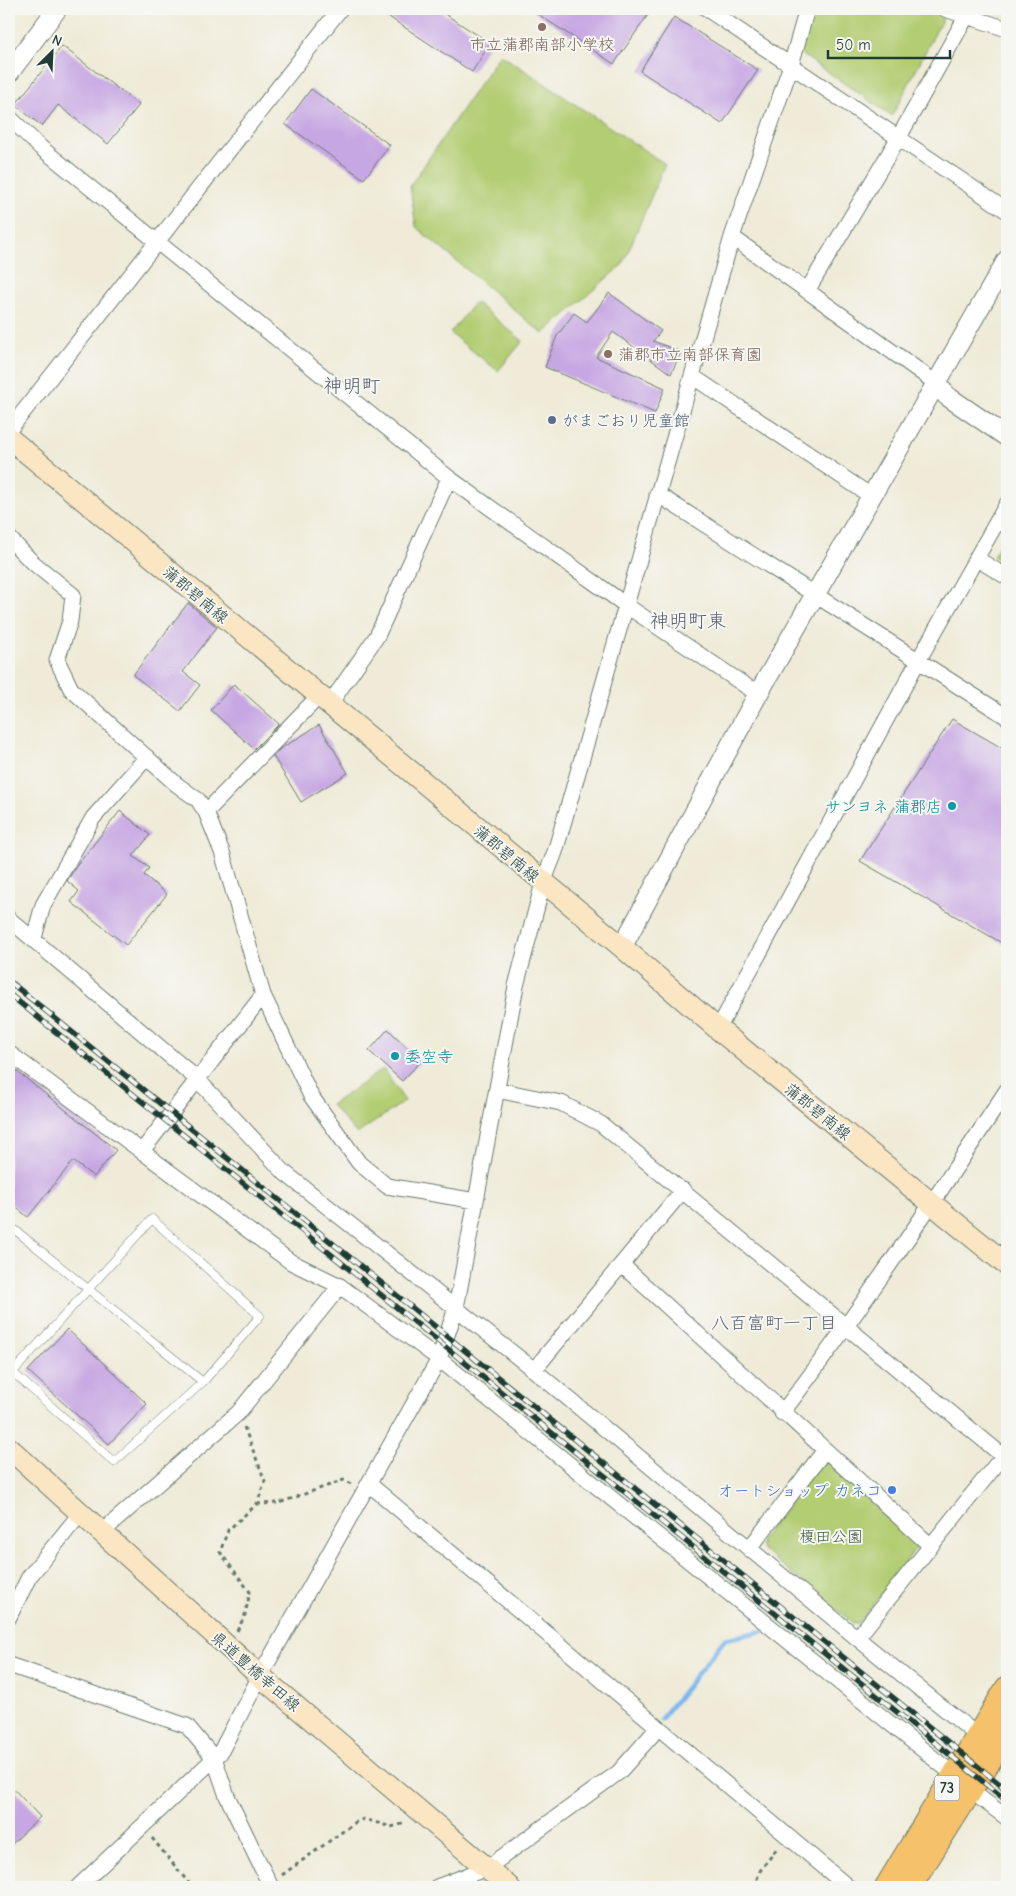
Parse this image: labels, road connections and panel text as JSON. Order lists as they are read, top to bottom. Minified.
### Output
{"streets":{"main road":["蒲郡碧南線","県道豊橋幸田線","73"]},"districts":["神明町","神明町東","八百富町一丁目"],"parks":["榎田公園"],"places":["市立蒲郡南部小学校","蒲郡市立南部保育園","がまごおり児童館","サンヨネ 蒲郡店","委空寺","オートショップ カネコ"],"scale_bar":"50 m","north":"top right"}
